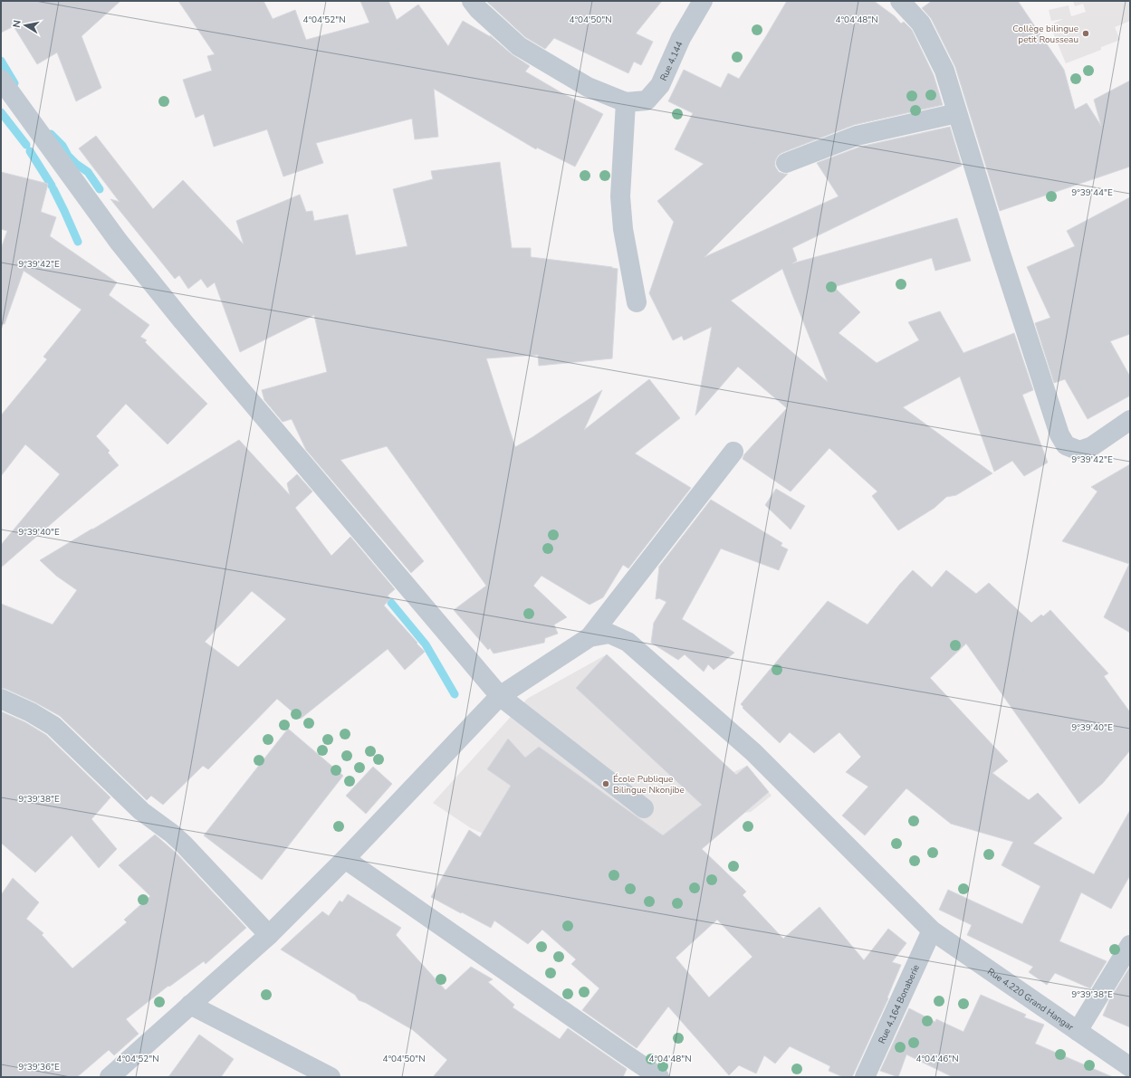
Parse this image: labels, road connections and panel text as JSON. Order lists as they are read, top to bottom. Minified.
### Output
{"streets":{"street":["Rue 4.144","Rue 4.220 Grand Hangar","Rue 4.164 Bonaberie"]},"crossings":[["Rue 4.220 Grand Hangar","Rue 4.164 Bonaberie"]],"places":["Collège bilingue petit Rousseau","École Publique Bilingue Nkonjibe"],"north":"left","coordinates":["4°04'52\"N","4°04'50\"N","4°04'48\"N","9°39'44\"E","9°39'42\"E","9°39'40\"E","9°39'38\"E","4°04'46\"N","9°39'36\"E"]}
